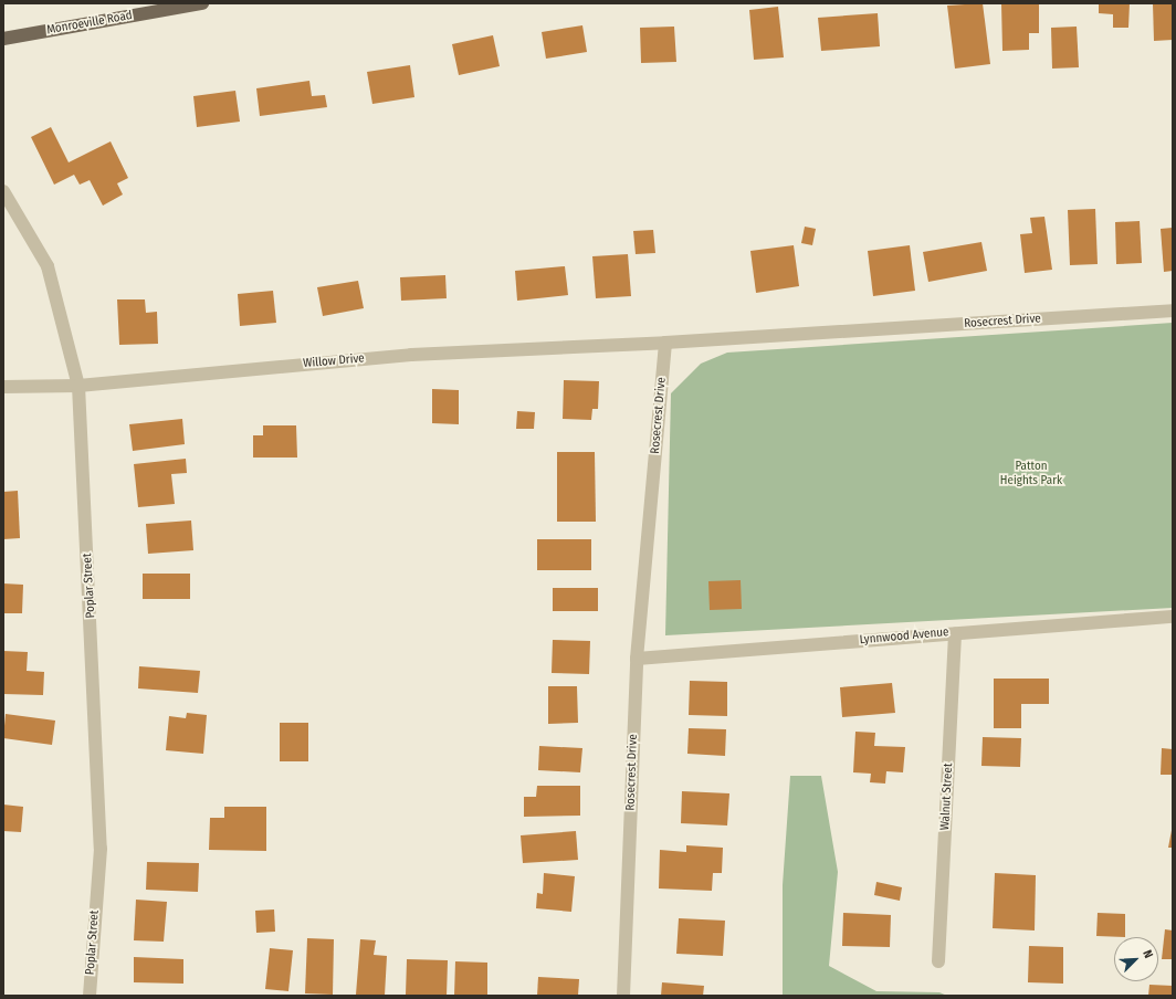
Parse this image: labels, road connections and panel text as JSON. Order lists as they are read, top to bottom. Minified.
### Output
{"streets":{"main road":["Monroeville Road"],"street":["Rosecrest Drive","Willow Drive","Poplar Street","Lynnwood Avenue","Walnut Street"]},"crossings":[["Rosecrest Drive","Willow Drive"],["Rosecrest Drive","Lynnwood Avenue"],["Willow Drive","Poplar Street"],["Lynnwood Avenue","Walnut Street"]],"parks":["Patton Heights Park"],"north":"top right"}
